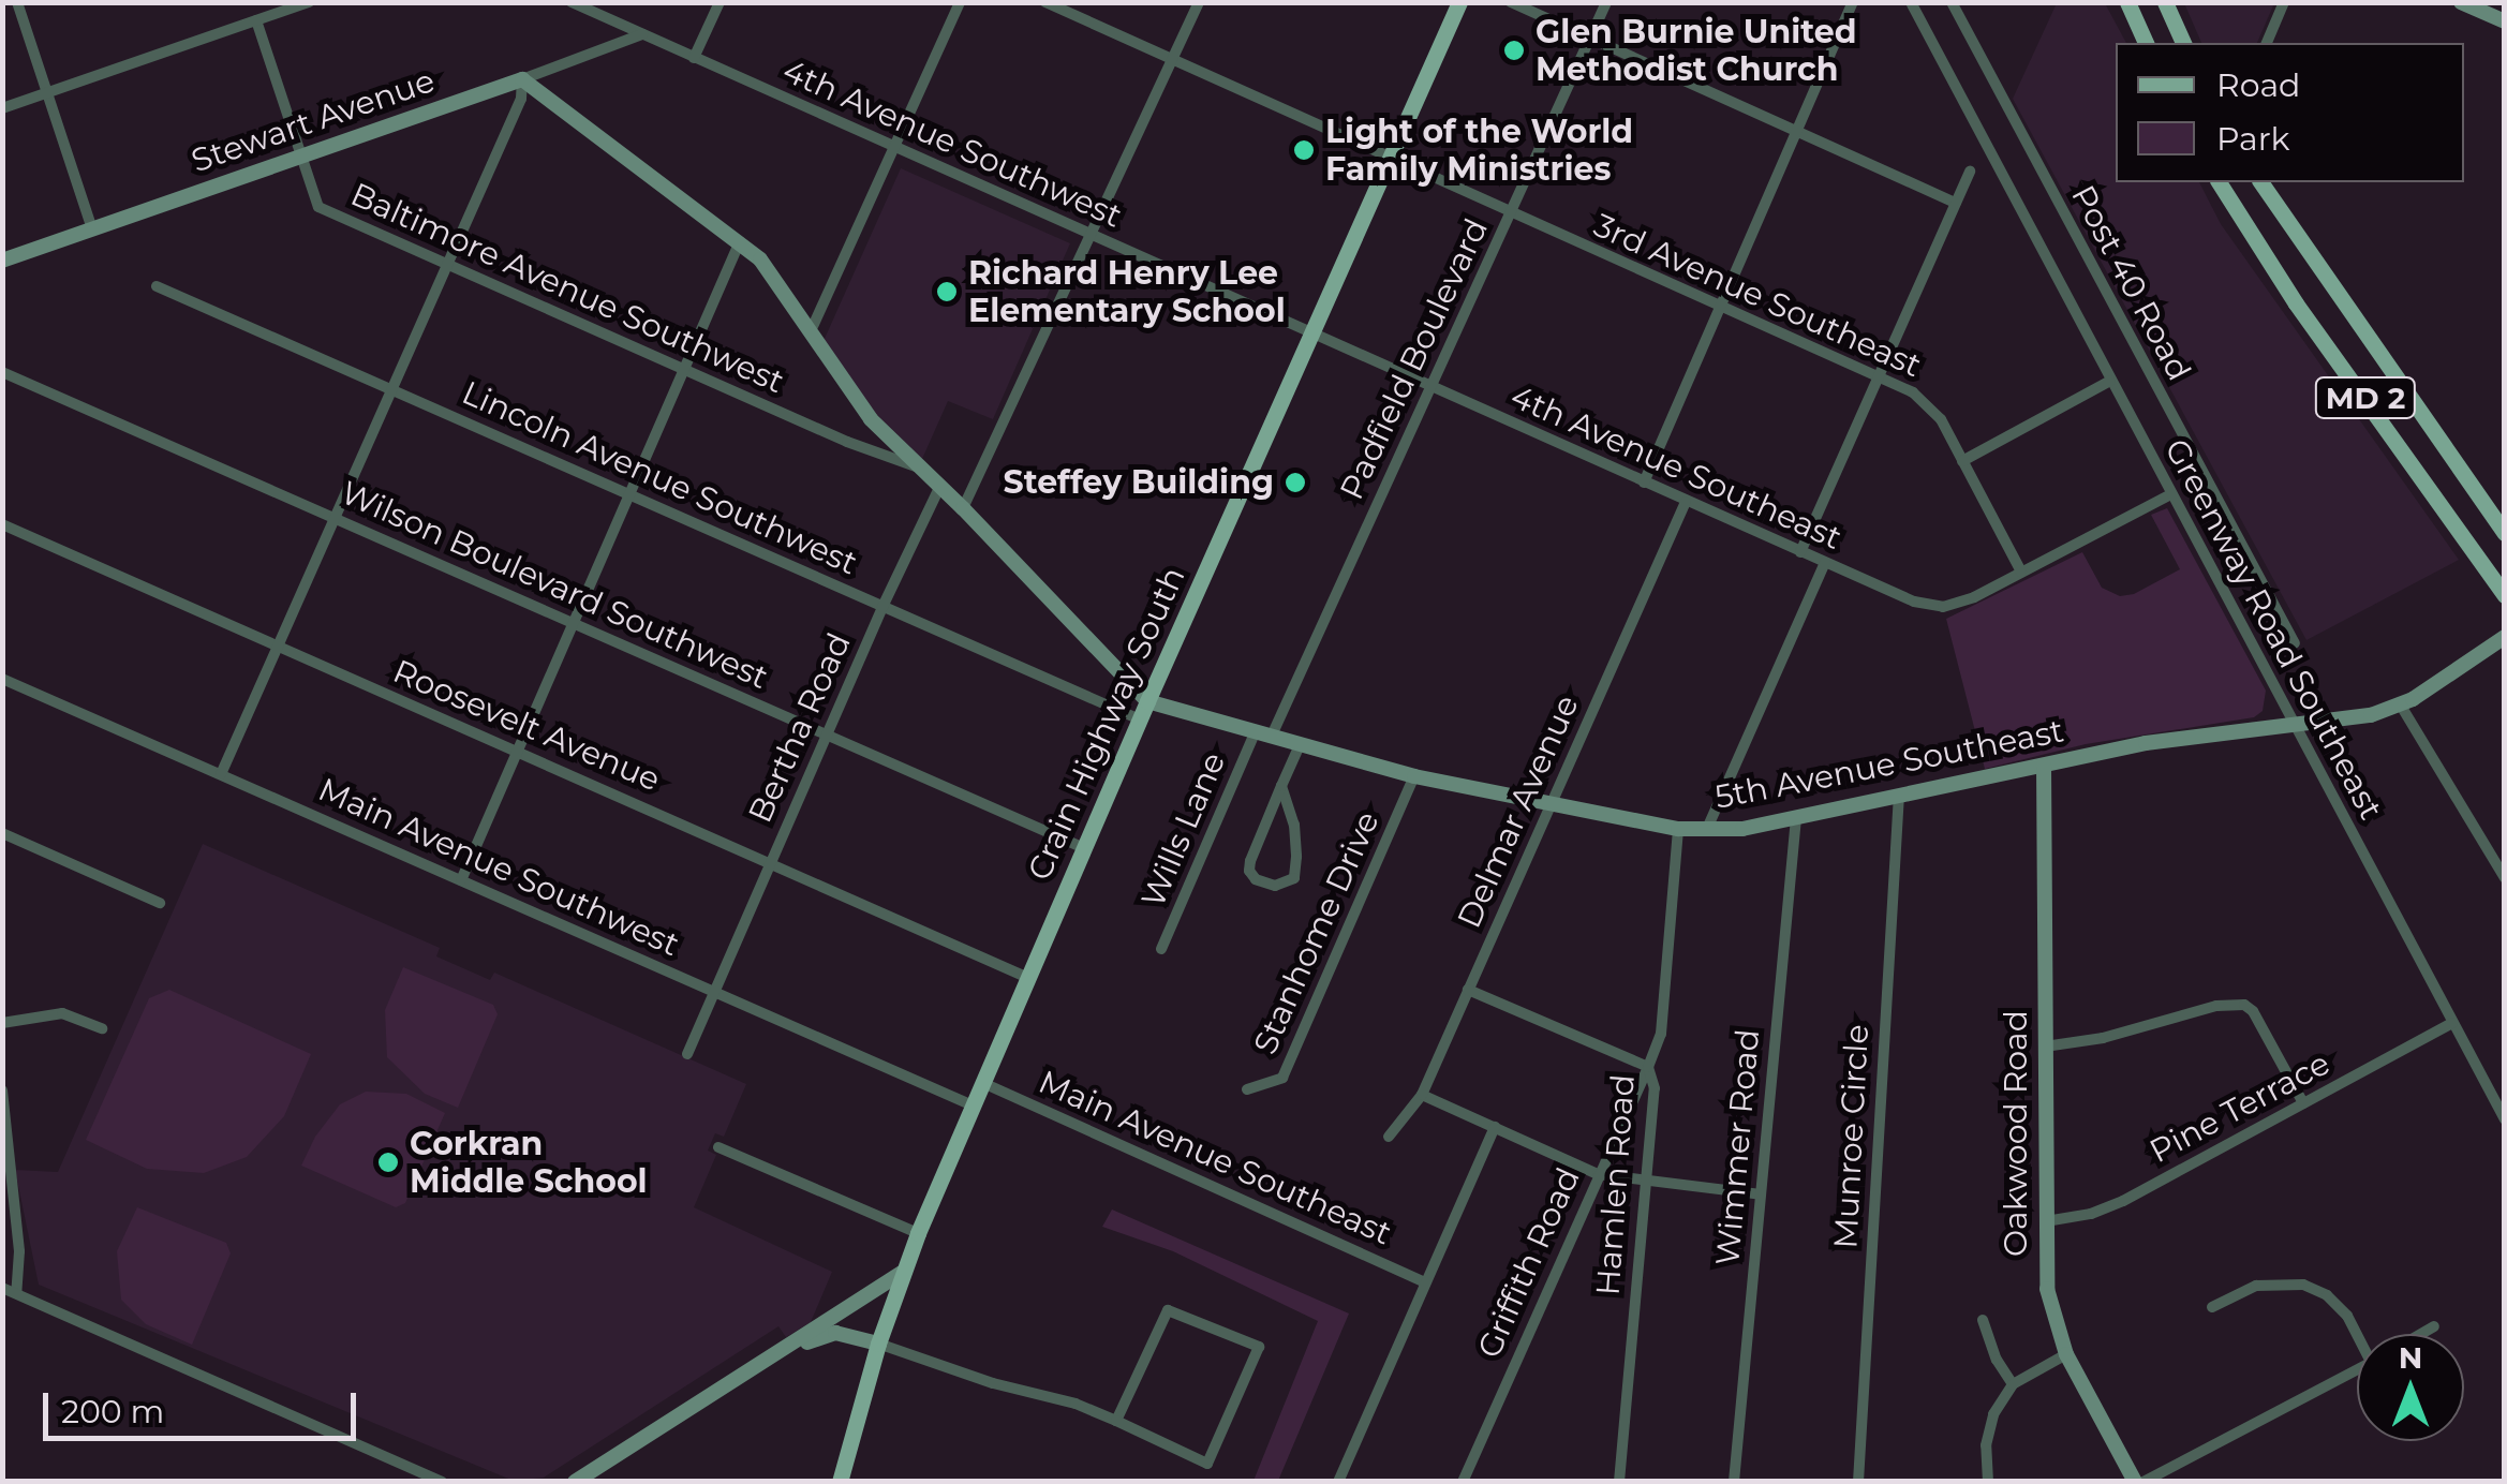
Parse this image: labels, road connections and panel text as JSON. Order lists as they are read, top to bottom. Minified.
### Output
{"streets":{"main road":["MD 2","Crain Highway South"],"street":["Stewart Avenue","4th Avenue Southwest","Post 40 Road","Baltimore Avenue Southwest","3rd Avenue Southeast","Padfield Boulevard","4th Avenue Southeast","Lincoln Avenue Southwest","Wilson Boulevard Southwest","Greenway Road Southeast","Roosevelt Avenue","Bertha Road","5th Avenue Southeast","Delmar Avenue","Wills Lane","Main Avenue Southwest","Stanhome Drive","Pine Terrace","Oakwood Road","Munroe Circle","Wimmer Road","Main Avenue Southeast","Hamlen Road","Griffith Road"]},"crossings":[["Stewart Avenue","4th Avenue Southwest"],["Stewart Avenue","Baltimore Avenue Southwest"],["4th Avenue Southwest","4th Avenue Southeast"],["4th Avenue Southwest","Crain Highway South"],["3rd Avenue Southeast","Padfield Boulevard"],["3rd Avenue Southeast","4th Avenue Southeast"],["3rd Avenue Southeast","Crain Highway South"],["Padfield Boulevard","4th Avenue Southeast"],["Padfield Boulevard","5th Avenue Southeast"],["Padfield Boulevard","Wills Lane"],["4th Avenue Southeast","Greenway Road Southeast"],["4th Avenue Southeast","Crain Highway South"],["4th Avenue Southeast","Delmar Avenue"],["Lincoln Avenue Southwest","Crain Highway South"],["Lincoln Avenue Southwest","Bertha Road"],["Wilson Boulevard Southwest","Crain Highway South"],["Wilson Boulevard Southwest","Bertha Road"],["Greenway Road Southeast","5th Avenue Southeast"],["Greenway Road Southeast","Pine Terrace"],["Crain Highway South","Roosevelt Avenue"],["Crain Highway South","5th Avenue Southeast"],["Crain Highway South","Main Avenue Southwest"],["Crain Highway South","Main Avenue Southeast"],["Roosevelt Avenue","Bertha Road"],["Bertha Road","Main Avenue Southwest"],["5th Avenue Southeast","Delmar Avenue"],["5th Avenue Southeast","Wills Lane"],["5th Avenue Southeast","Stanhome Drive"],["5th Avenue Southeast","Oakwood Road"],["5th Avenue Southeast","Munroe Circle"],["5th Avenue Southeast","Wimmer Road"],["5th Avenue Southeast","Hamlen Road"],["Pine Terrace","Oakwood Road"],["Hamlen Road","Griffith Road"]],"places":["Glen Burnie United Methodist Church","Light of the World Family Ministries","Richard Henry Lee Elementary School","Steffey Building","Corkran Middle School"],"legend":["Road","Park"],"scale_bar":"200 m","north":"top"}
